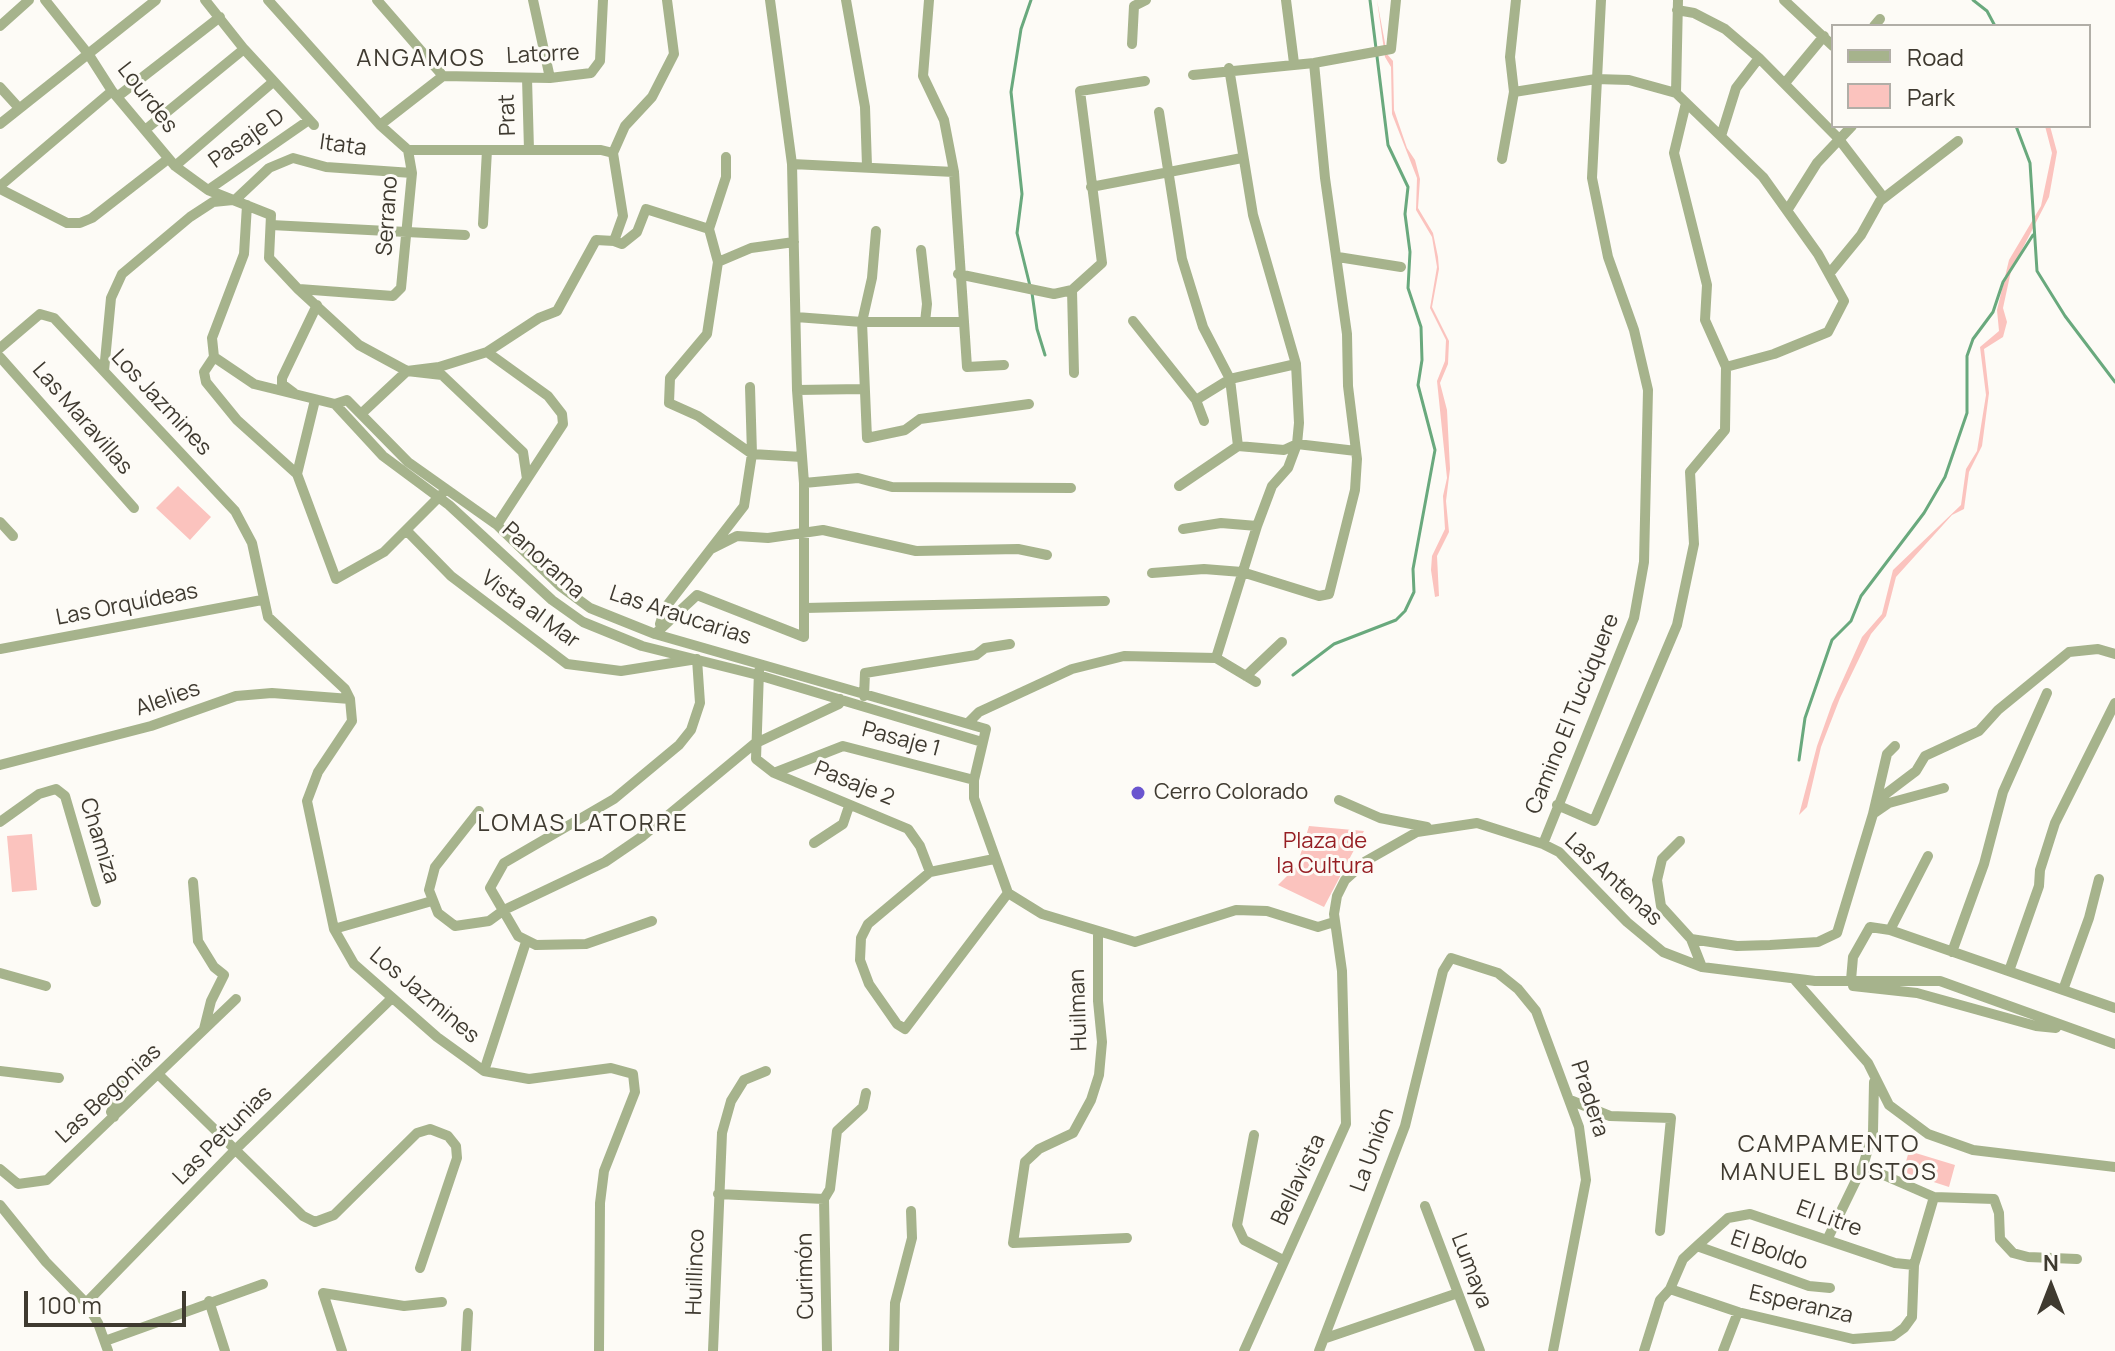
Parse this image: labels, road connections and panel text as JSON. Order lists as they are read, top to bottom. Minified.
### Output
{"streets":{"street":["Latorre","Lourdes","Prat","Pasaje D","Itata","Serrano","Los Jazmines","Las Maravillas","Panorama","Las Orquídeas","Vista al Mar","Las Araucarias","Alelies","Camino El Tucúquere","Pasaje 1","Pasaje 2","Chamiza","Las Antenas","Huilman","Las Begonias","Pradera","Las Petunias","La Unión","Bellavista","El Litre","El Boldo","Lumaya","Huillinco","Curimón","Esperanza"]},"crossings":[["Latorre","Prat"],["Lourdes","Pasaje D"],["Lourdes","Itata"],["Itata","Serrano"],["Los Jazmines","Las Orquídeas"],["Los Jazmines","Alelies"],["Los Jazmines","Las Petunias"],["Panorama","Vista al Mar"],["Panorama","Las Araucarias"],["Camino El Tucúquere","Las Antenas"],["Pasaje 1","Pasaje 2"],["Las Antenas","Bellavista"],["Pradera","La Unión"],["El Litre","El Boldo"],["El Litre","Esperanza"]],"districts":["ANGAMOS","LOMAS LATORRE","CAMPAMENTO MANUEL BUSTOS"],"parks":["Plaza de la Cultura"],"places":["Cerro Colorado"],"legend":["Road","Park"],"scale_bar":"100 m","north":"top"}
